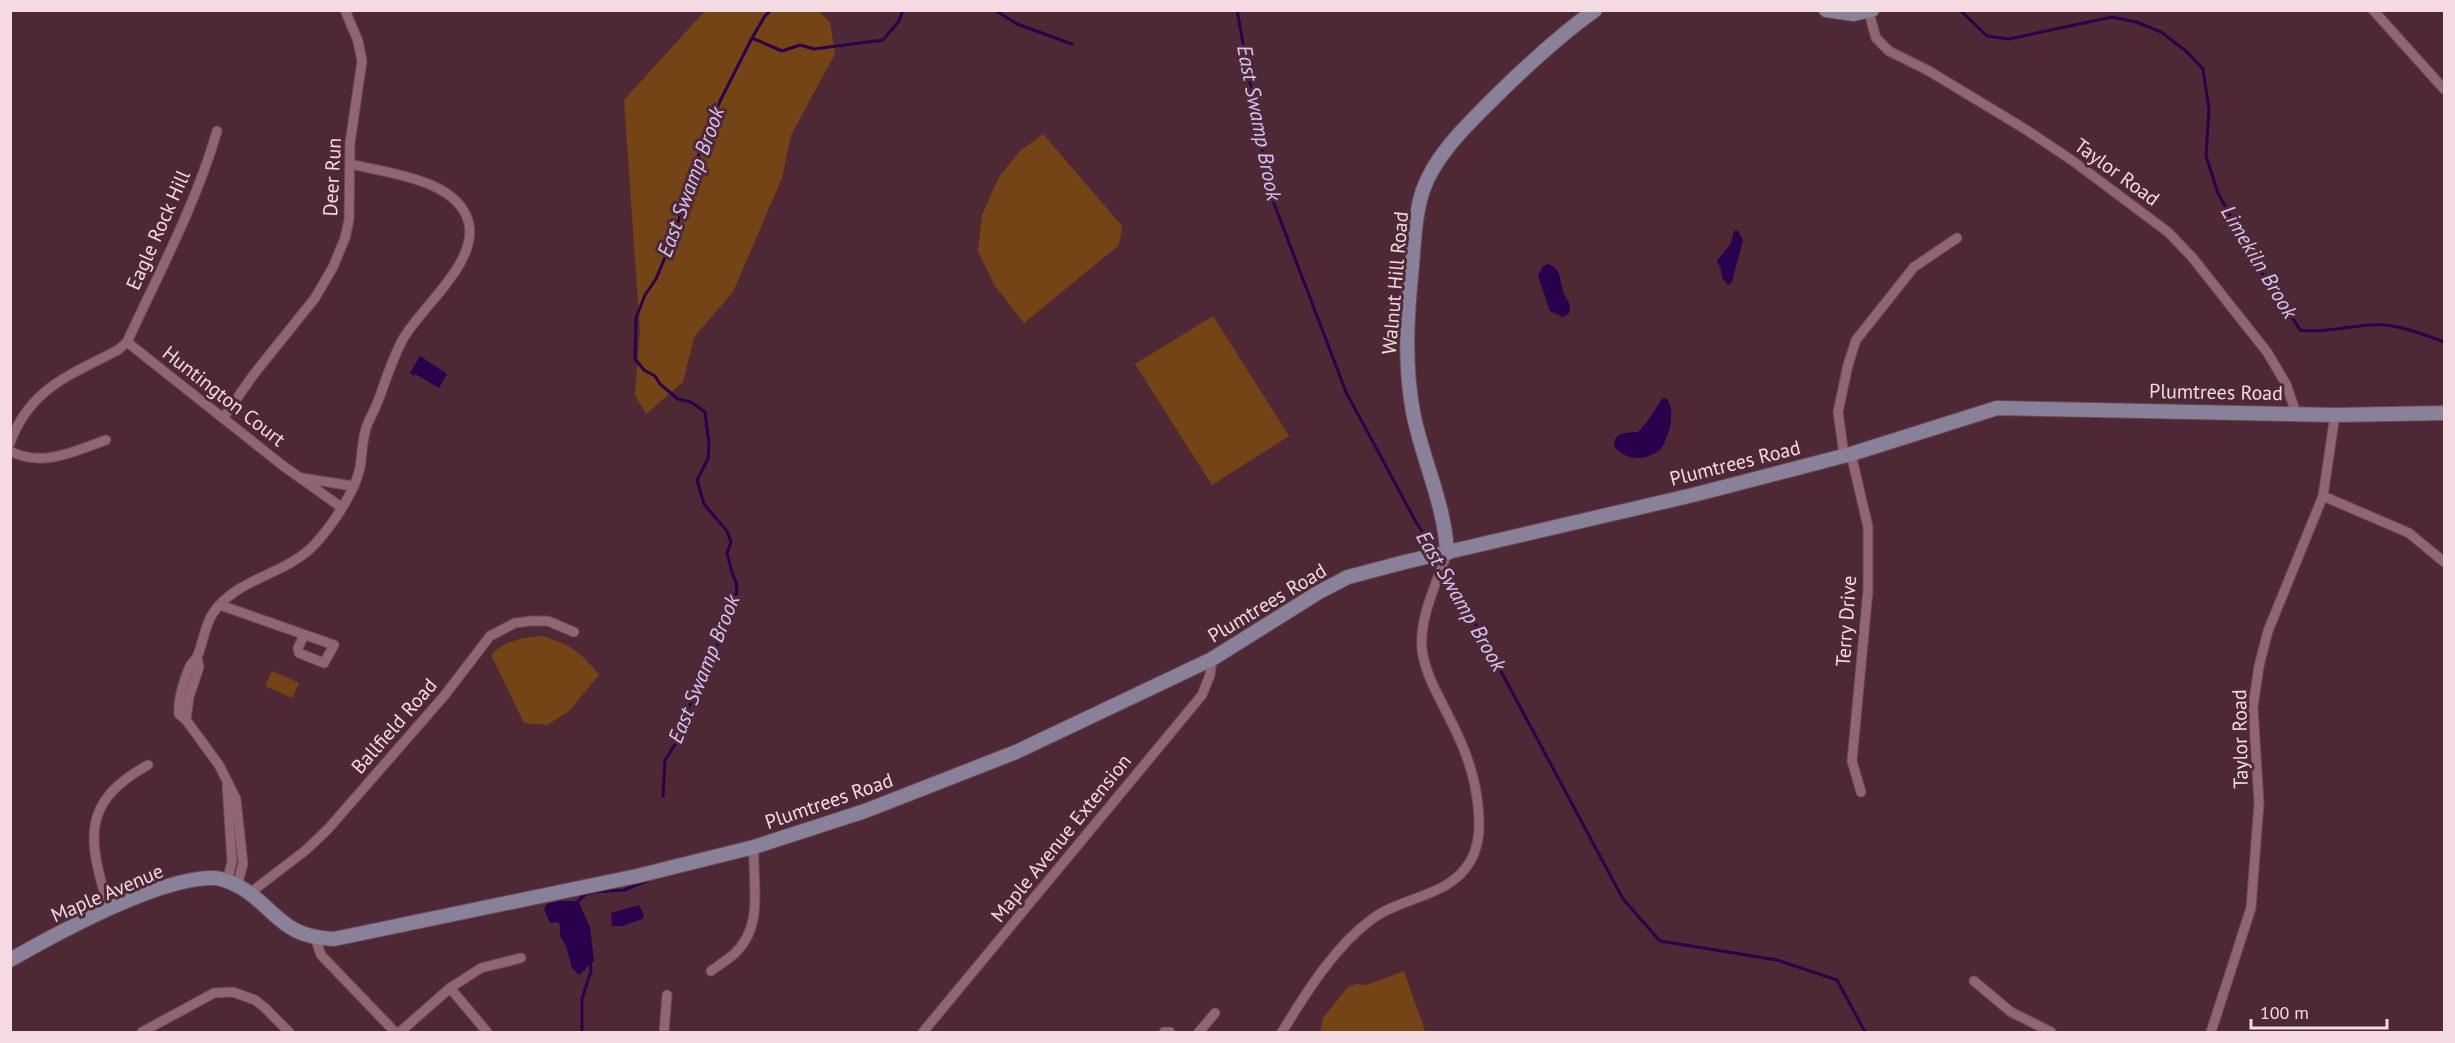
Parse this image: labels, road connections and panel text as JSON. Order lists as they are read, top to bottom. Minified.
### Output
{"streets":{"main road":["Walnut Hill Road","Plumtrees Road","Maple Avenue"],"street":["Taylor Road","Deer Run","Eagle Rock Hill","Huntington Court","Terry Drive","Ballfield Road","Maple Avenue Extension"]},"crossings":[["Taylor Road","Plumtrees Road"],["Deer Run","Huntington Court"],["Eagle Rock Hill","Huntington Court"],["Walnut Hill Road","Plumtrees Road"],["Plumtrees Road","Terry Drive"],["Plumtrees Road","Maple Avenue Extension"],["Plumtrees Road","Maple Avenue"],["Ballfield Road","Maple Avenue"]],"water":["East Swamp Brook","Limekiln Brook"],"scale_bar":"100 m"}
